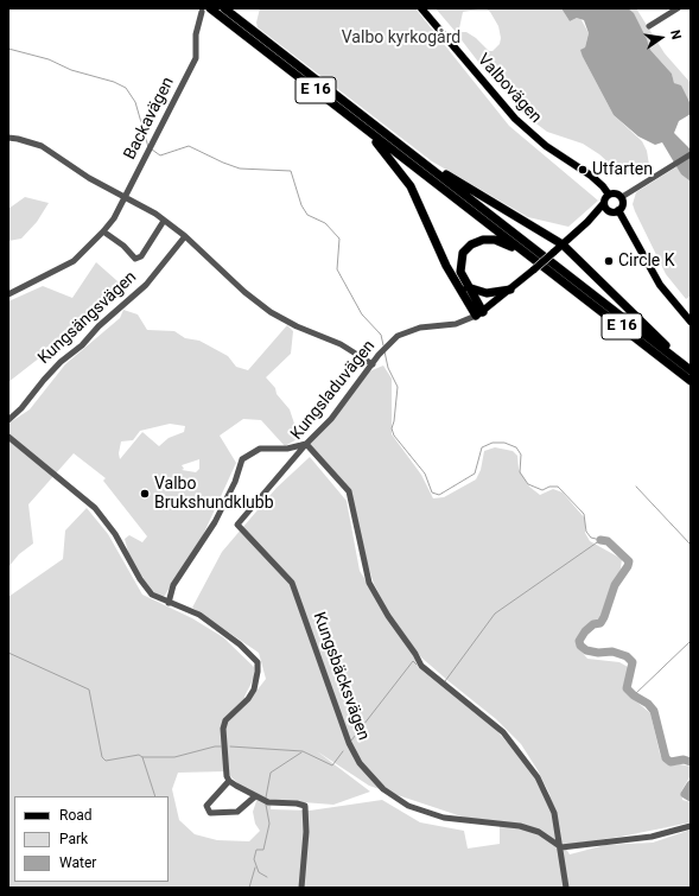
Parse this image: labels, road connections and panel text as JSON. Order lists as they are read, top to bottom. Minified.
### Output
{"streets":{"highway":["E 16"],"main road":["Valbovägen"],"street":["Backavägen","Kungsängsvägen","Kungsladuvägen","Kungsbäcksvägen"]},"crossings":[["E 16","Backavägen"],["Kungsladuvägen","Kungsbäcksvägen"]],"parks":["Valbo kyrkogård"],"places":["Utfarten","Circle K","Valbo Brukshundklubb"],"legend":["Road","Park","Water"],"north":"right"}
